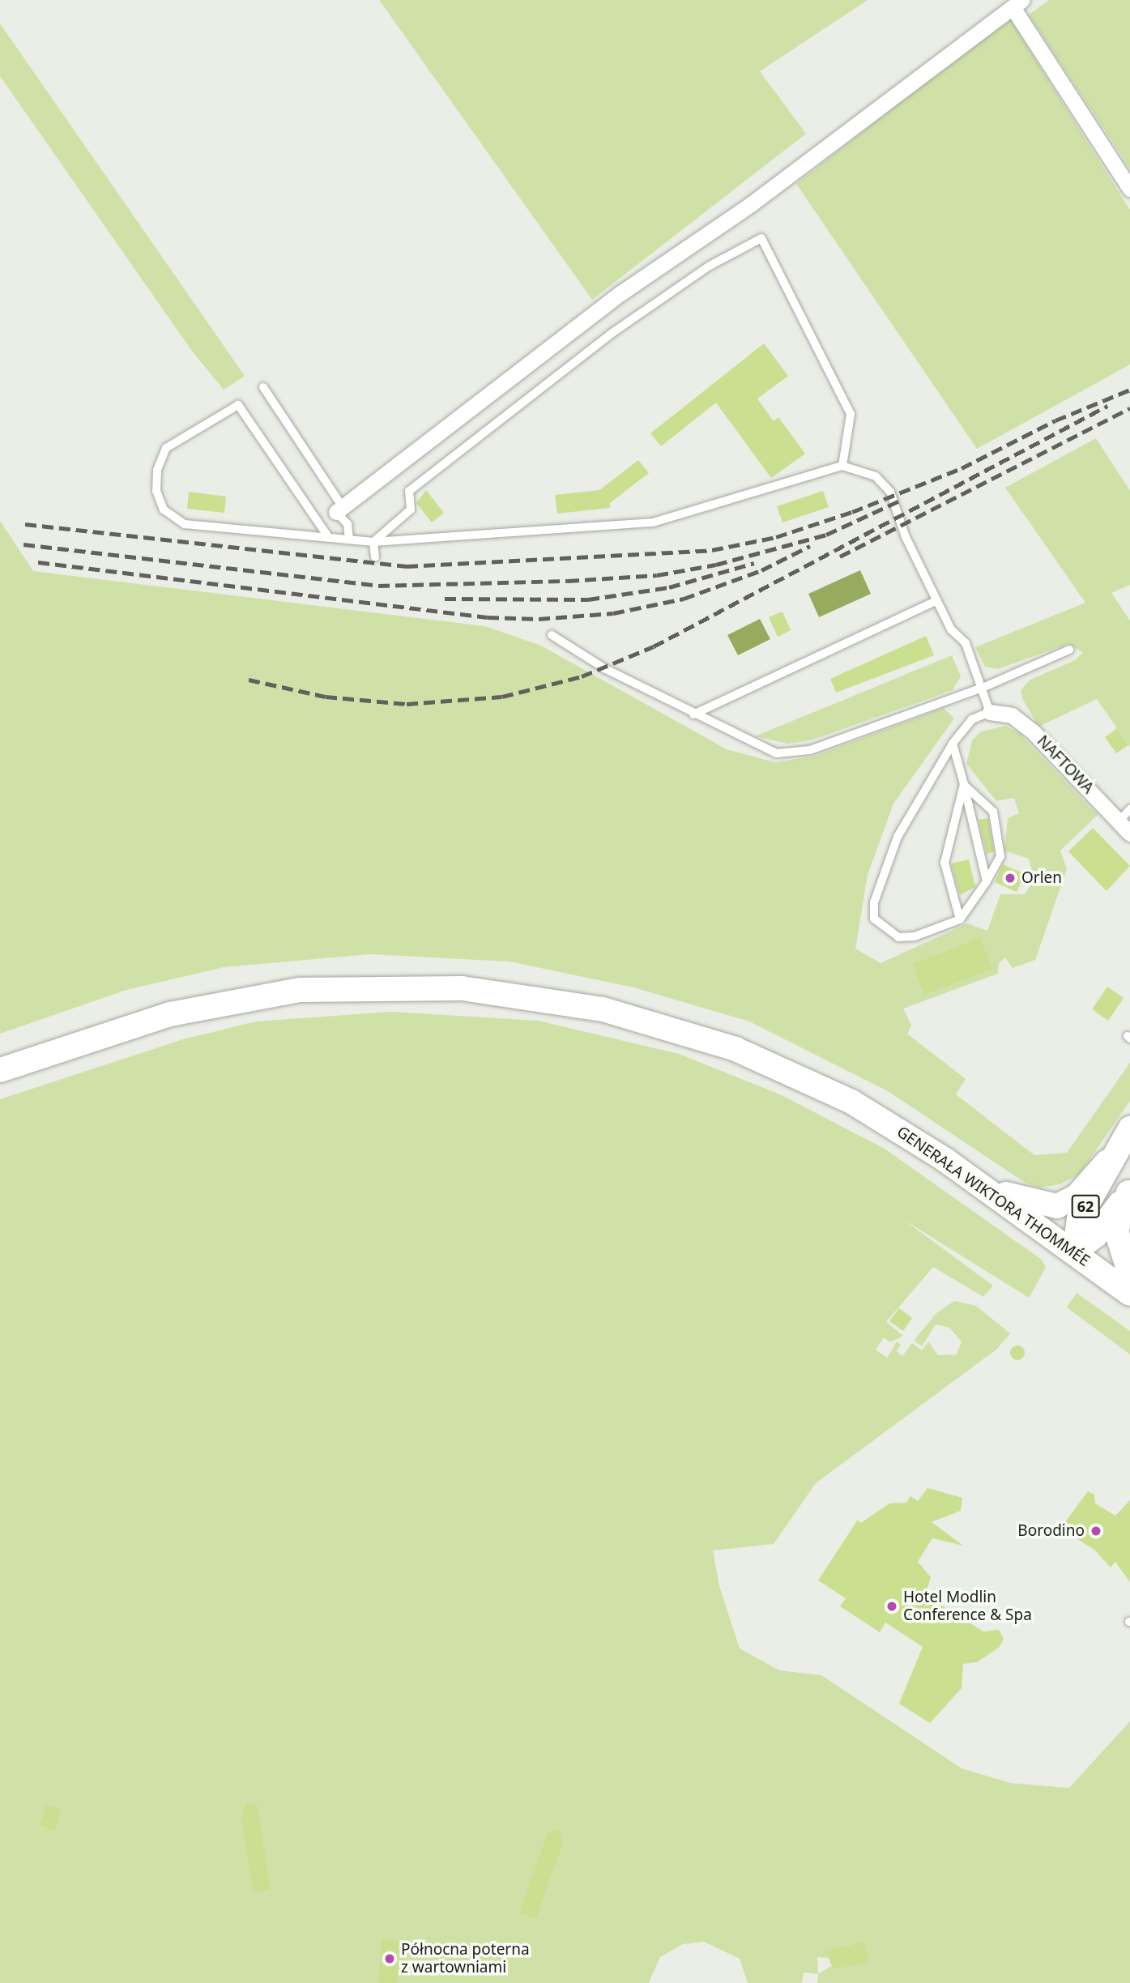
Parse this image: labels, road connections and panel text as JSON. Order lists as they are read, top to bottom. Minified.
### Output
{"streets":{"main road":["GENERAŁA WIKTORA THOMMÉE","62"],"street":["NAFTOWA"]},"crossings":[["GENERAŁA WIKTORA THOMMÉE","62"]],"places":["Orlen","Borodino","Hotel Modlin Conference & Spa","Północna poterna z wartowniami"]}
